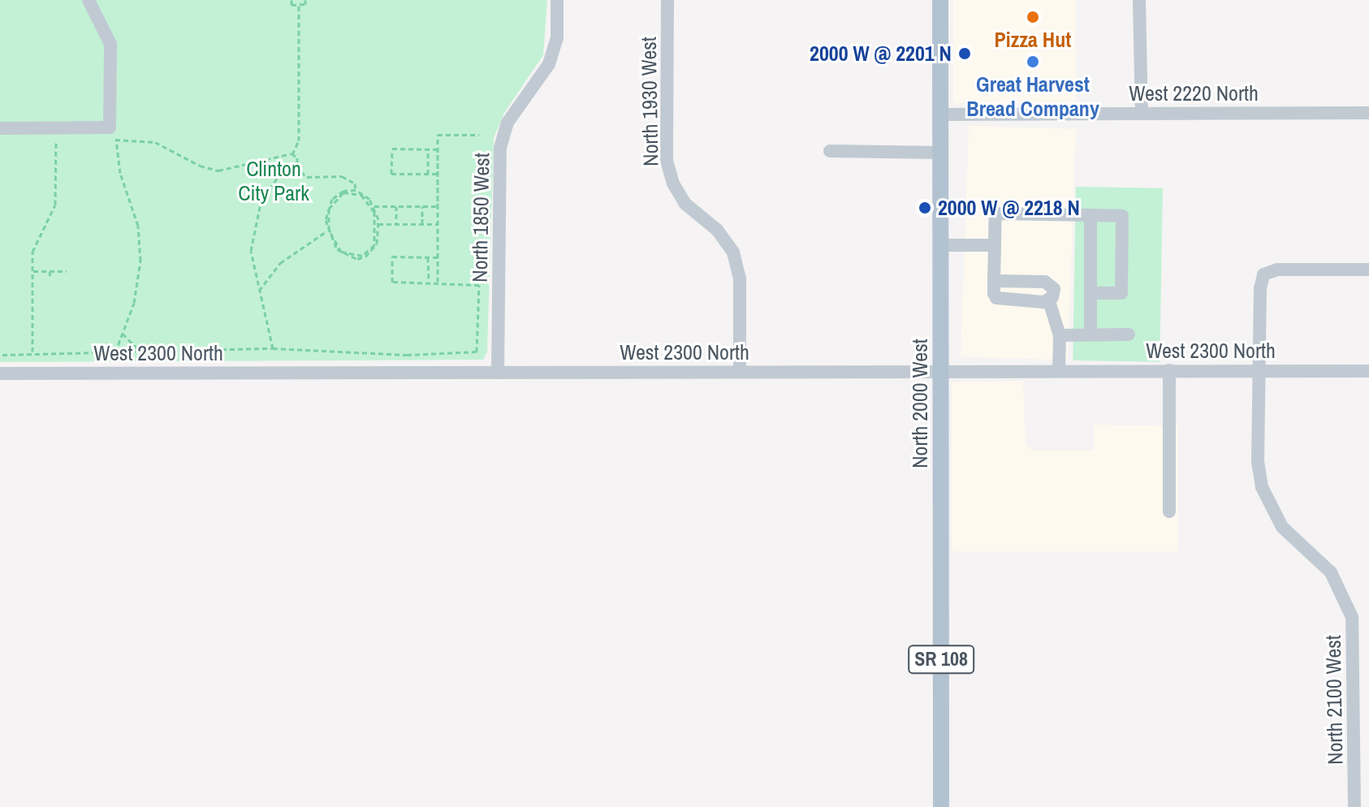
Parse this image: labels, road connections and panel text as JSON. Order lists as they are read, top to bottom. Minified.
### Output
{"streets":{"main road":["North 2000 West","SR 108"],"street":["West 2220 North","North 1930 West","North 1850 West","West 2300 North","North 2100 West"]},"crossings":[["West 2220 North","North 2000 West"],["North 1930 West","West 2300 North"],["North 1850 West","West 2300 North"],["West 2300 North","North 2000 West"],["West 2300 North","North 2100 West"]],"parks":["Clinton City Park"],"places":["Pizza Hut","2000 W @ 2201 N","Great Harvest Bread Company","2000 W @ 2218 N"]}
